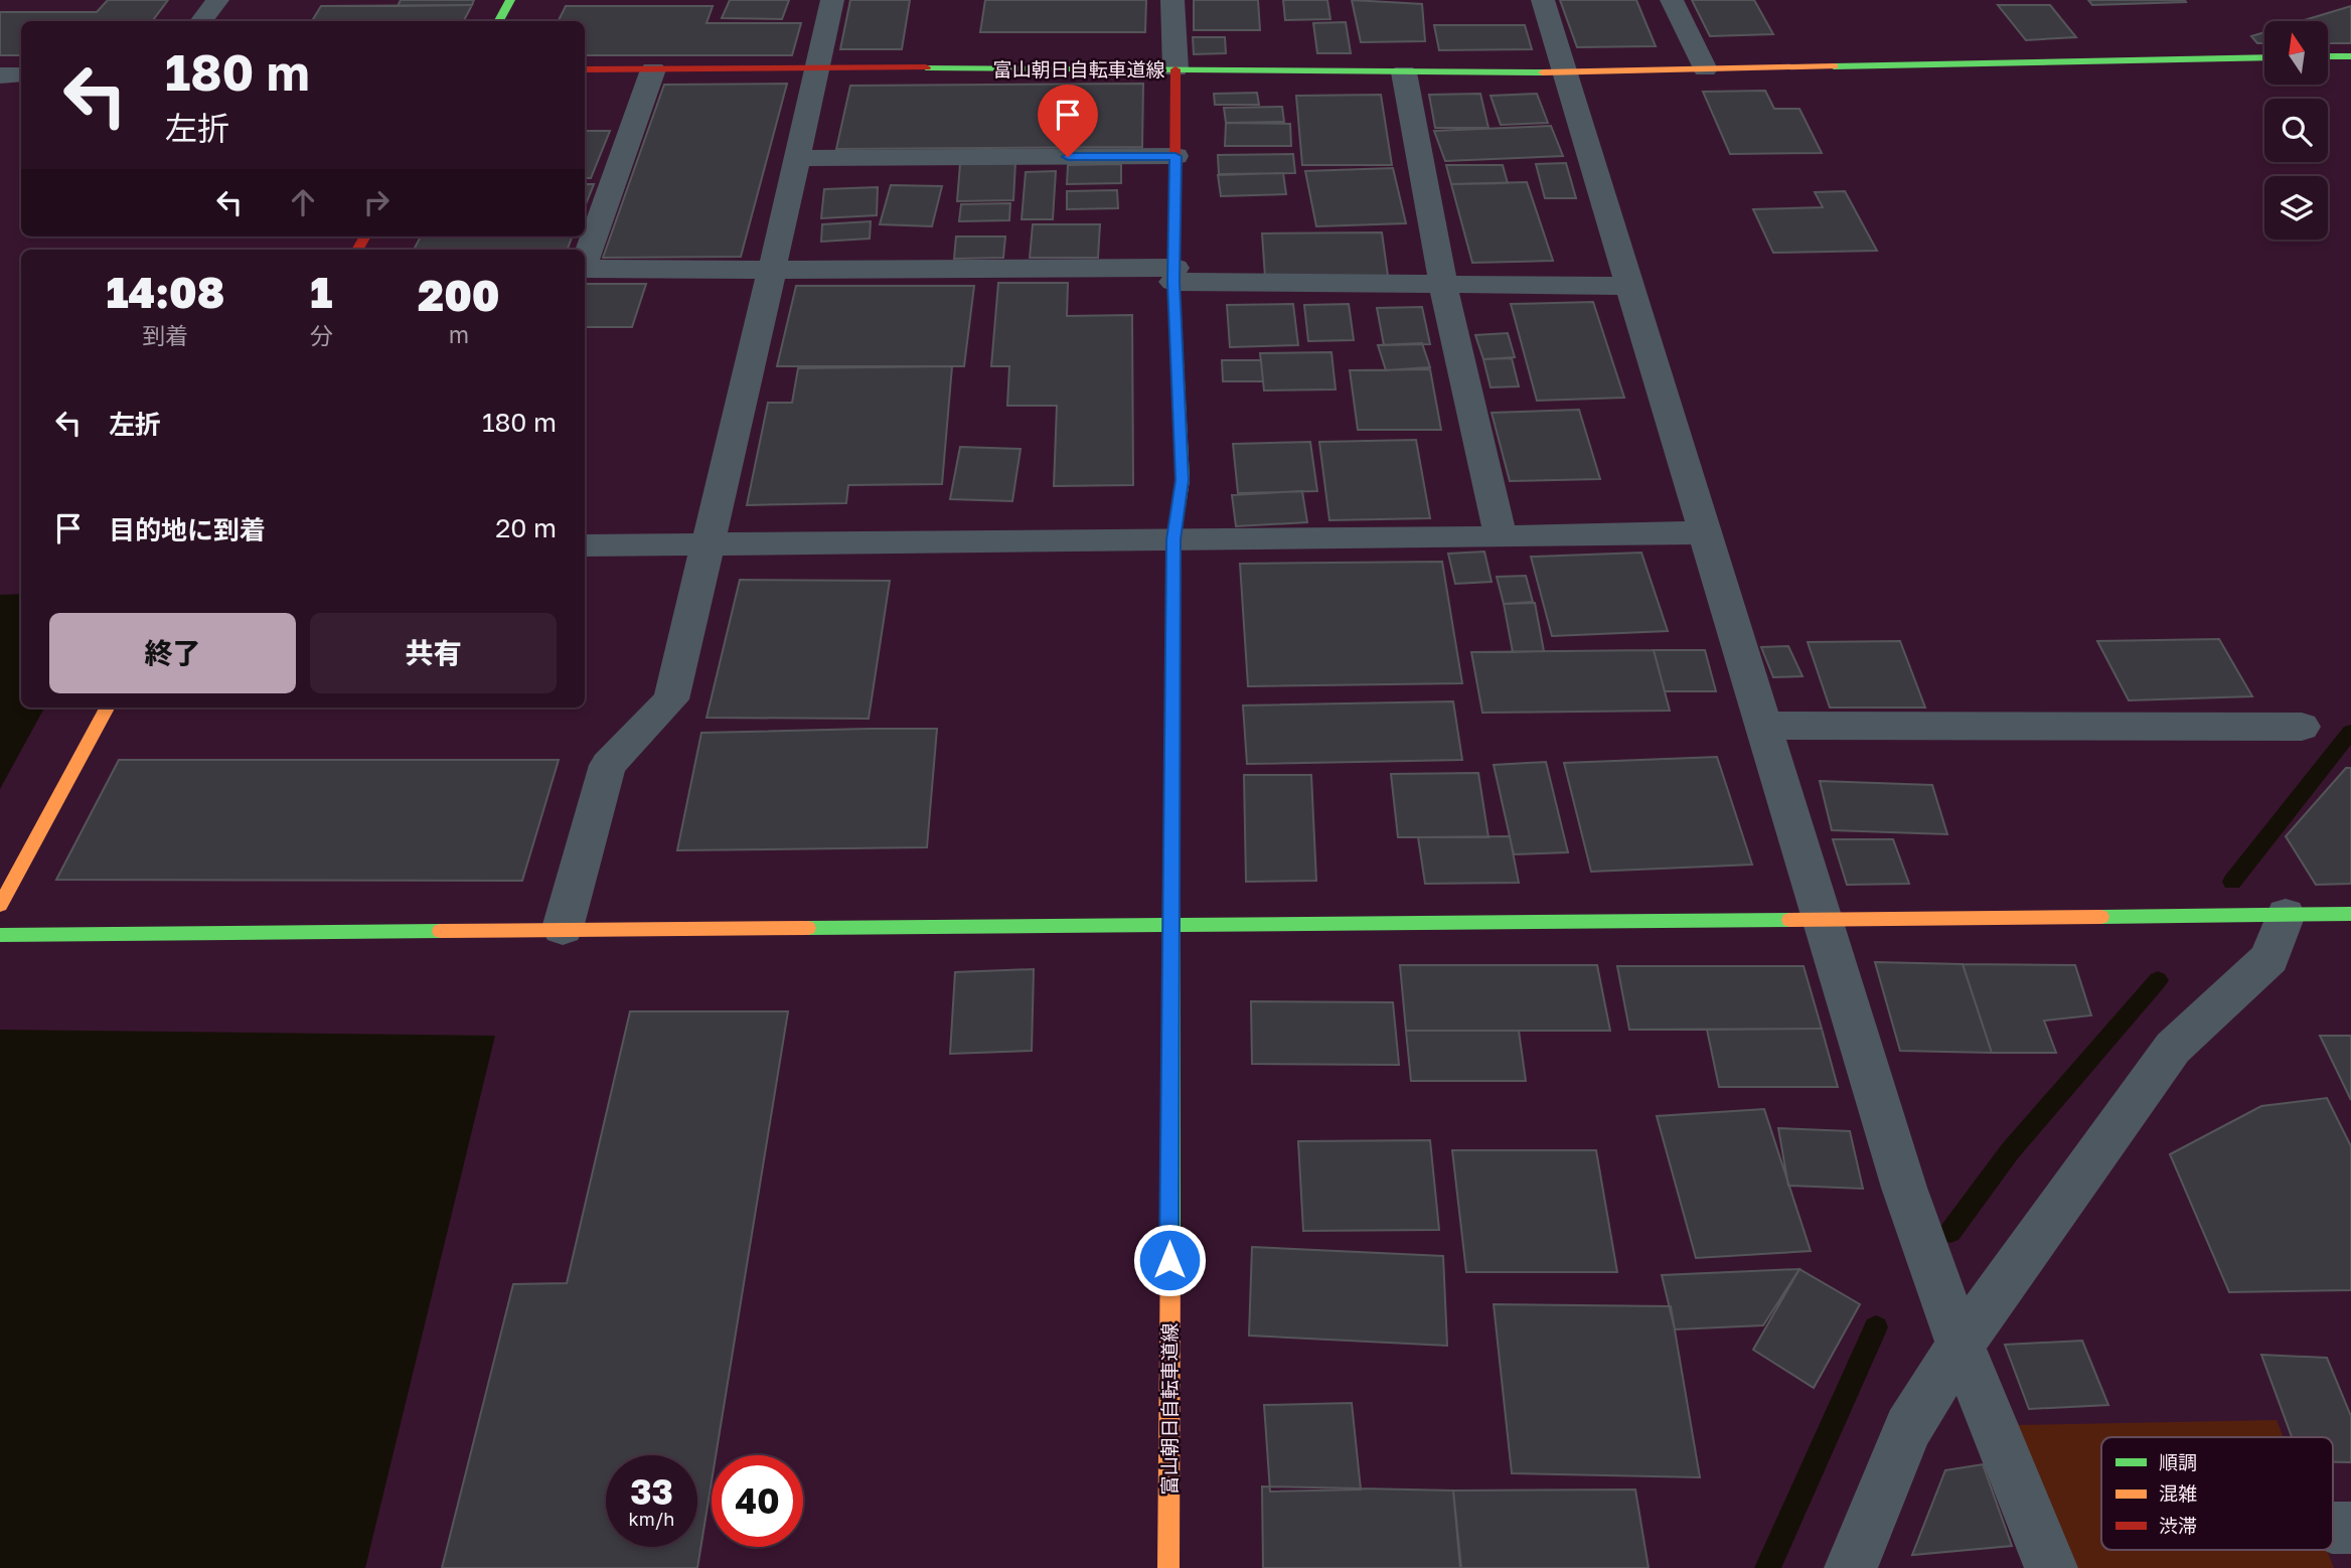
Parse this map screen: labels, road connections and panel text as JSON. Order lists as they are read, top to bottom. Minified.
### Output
{"streets":{"street":["富山朝日自転車道線"]},"legend":["順調","混雑","渋滞"],"north":"top","page":{"turn":["180 m","左折"],"eta":["14:08","到着","1","分","200","m"],"list":[{"name":"左折","value":"180 m"},{"name":"目的地に到着","value":"20 m"}],"buttons":["終了","共有"],"speed":"33 km/h","limit":"40"}}
